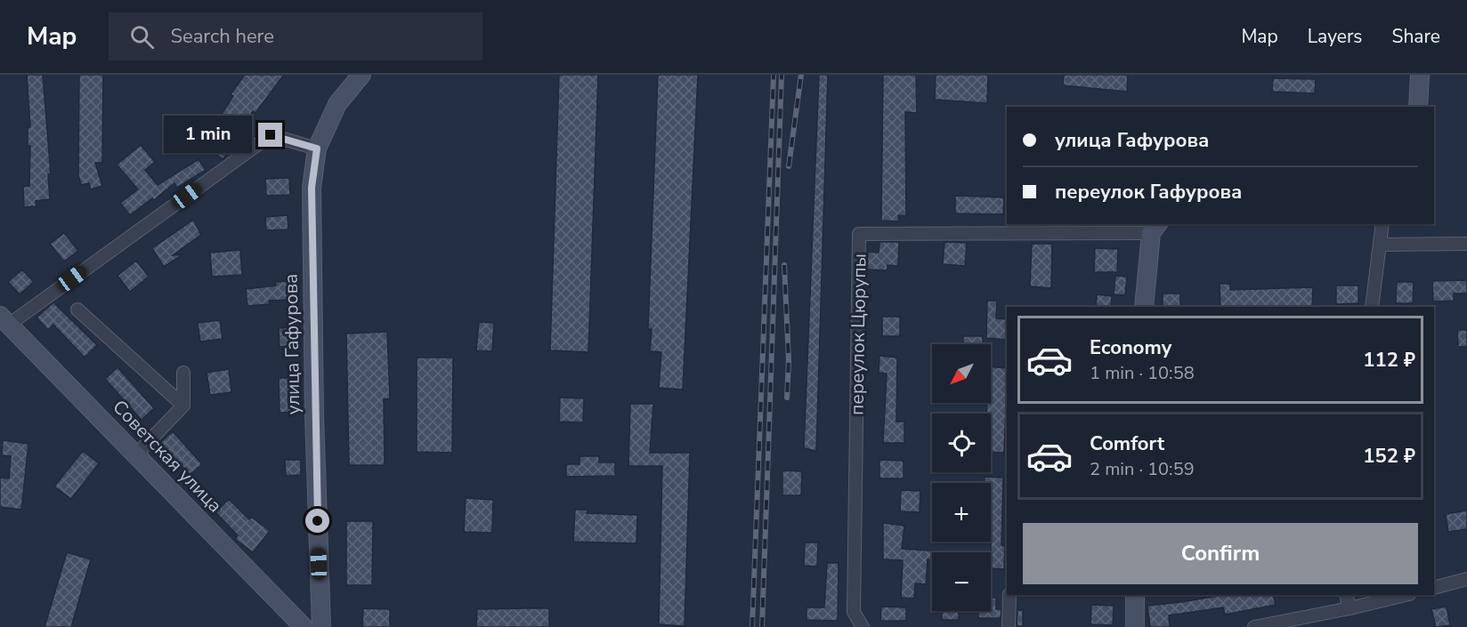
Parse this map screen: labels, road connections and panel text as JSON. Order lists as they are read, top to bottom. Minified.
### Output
{"streets":{"street":["переулок Цюрупы","улица Гафурова","Советская улица"]},"north":"bottom left","page":{"header":"Map","search":"Search here","nav":["Map","Layers","Share"],"banner":["улица Гафурова","переулок Гафурова"],"bubble":"1 min","list":[{"name":"Economy","note":"1 min · 10:58","value":"112 ₽"},{"name":"Comfort","note":"2 min · 10:59","value":"152 ₽"}],"map_buttons":["+","−"],"buttons":"Confirm"}}
